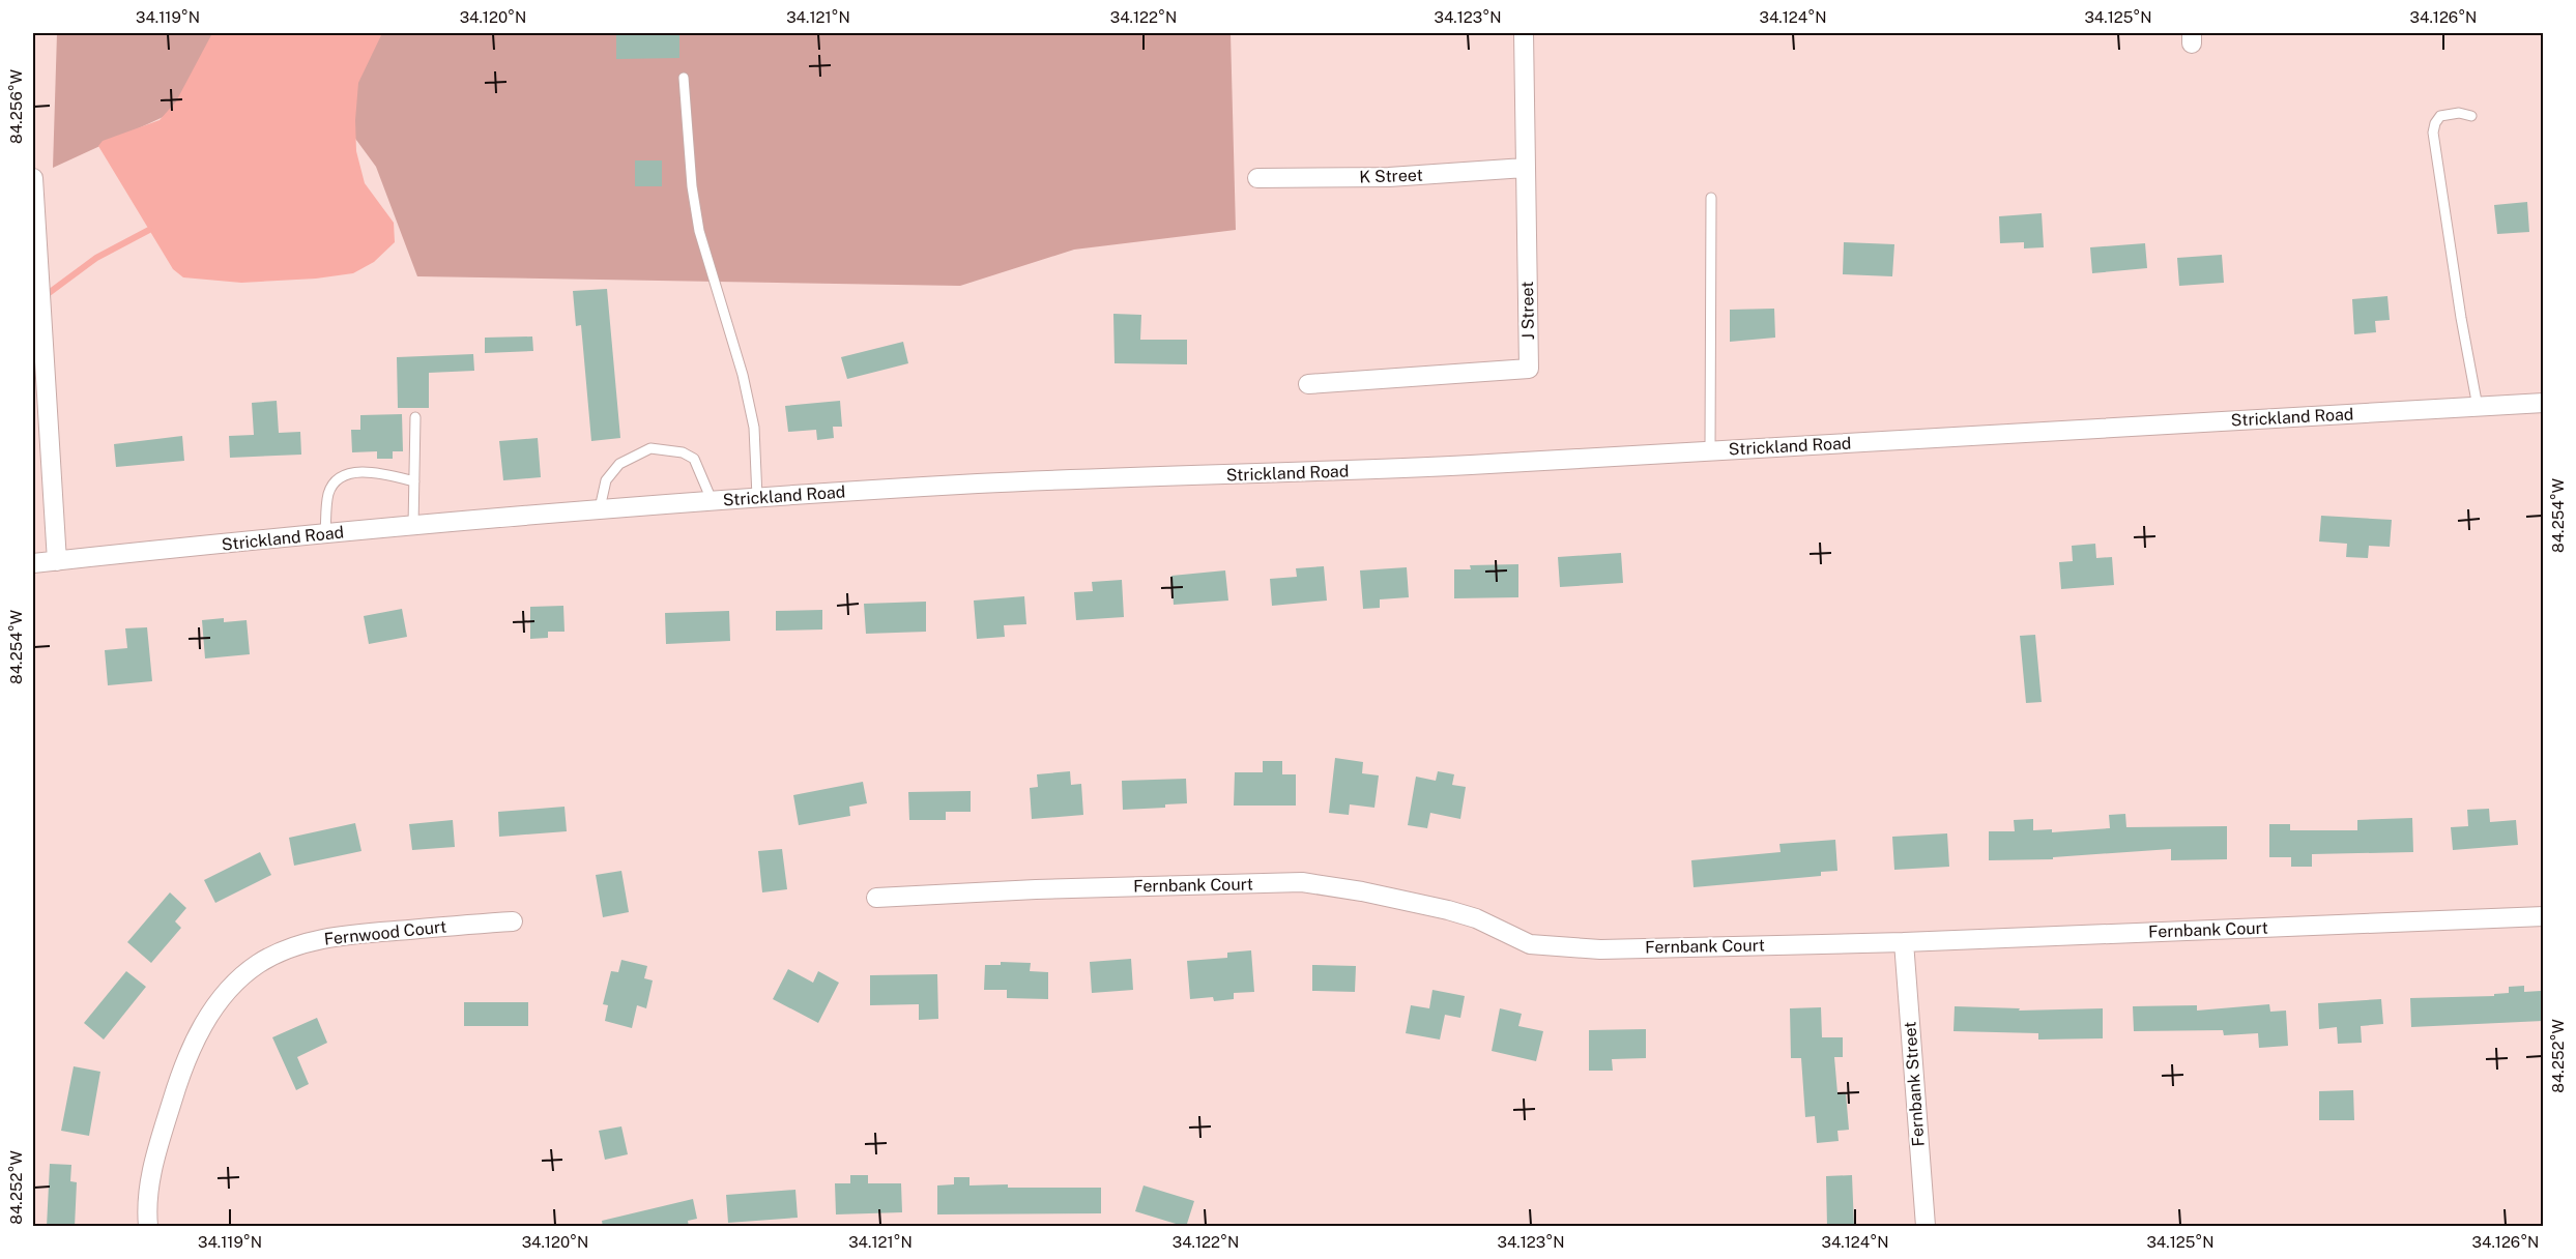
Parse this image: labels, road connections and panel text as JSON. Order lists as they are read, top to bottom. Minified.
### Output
{"streets":{"street":["K Street","J Street","Strickland Road","Fernbank Court","Fernwood Court","Fernbank Street"]},"crossings":[["K Street","J Street"],["Fernbank Court","Fernbank Street"]],"coordinates":["34.119°N","34.120°N","34.121°N","34.122°N","34.123°N","34.124°N","34.125°N","34.126°N","84.256°W","84.254°W","84.252°W"]}
